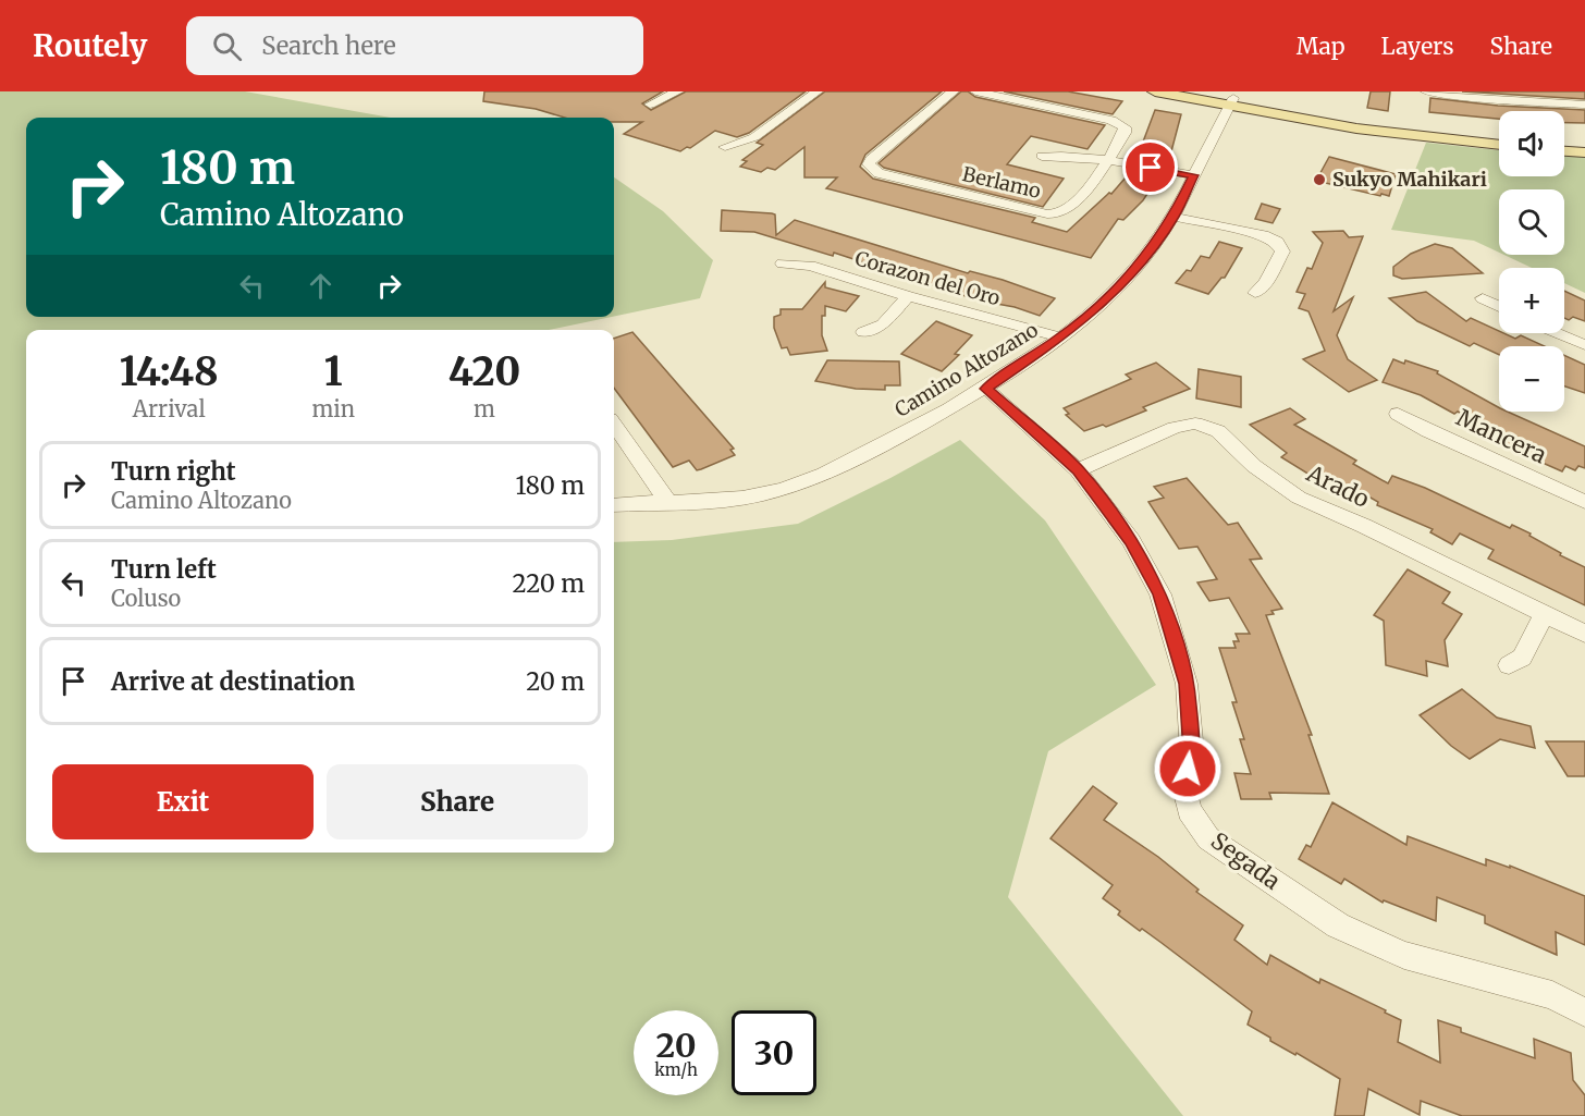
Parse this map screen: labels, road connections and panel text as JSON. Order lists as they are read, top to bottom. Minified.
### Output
{"streets":{"street":["Berlamo","Corazon del Oro","Camino Altozano","Mancera","Arado","Segada"]},"crossings":[["Corazon del Oro","Camino Altozano"],["Camino Altozano","Segada"],["Arado","Segada"]],"places":["Sukyo Mahikari"],"page":{"header":"Routely","search":"Search here","nav":["Map","Layers","Share"],"map_buttons":["+","−"],"turn":["180 m","Camino Altozano"],"eta":["14:48","Arrival","1","min","420","m"],"list":[{"name":"Turn right","note":"Camino Altozano","value":"180 m"},{"name":"Turn left","note":"Coluso","value":"220 m"},{"name":"Arrive at destination","value":"20 m"}],"buttons":["Exit","Share"],"speed":"20 km/h","limit":"30"}}
